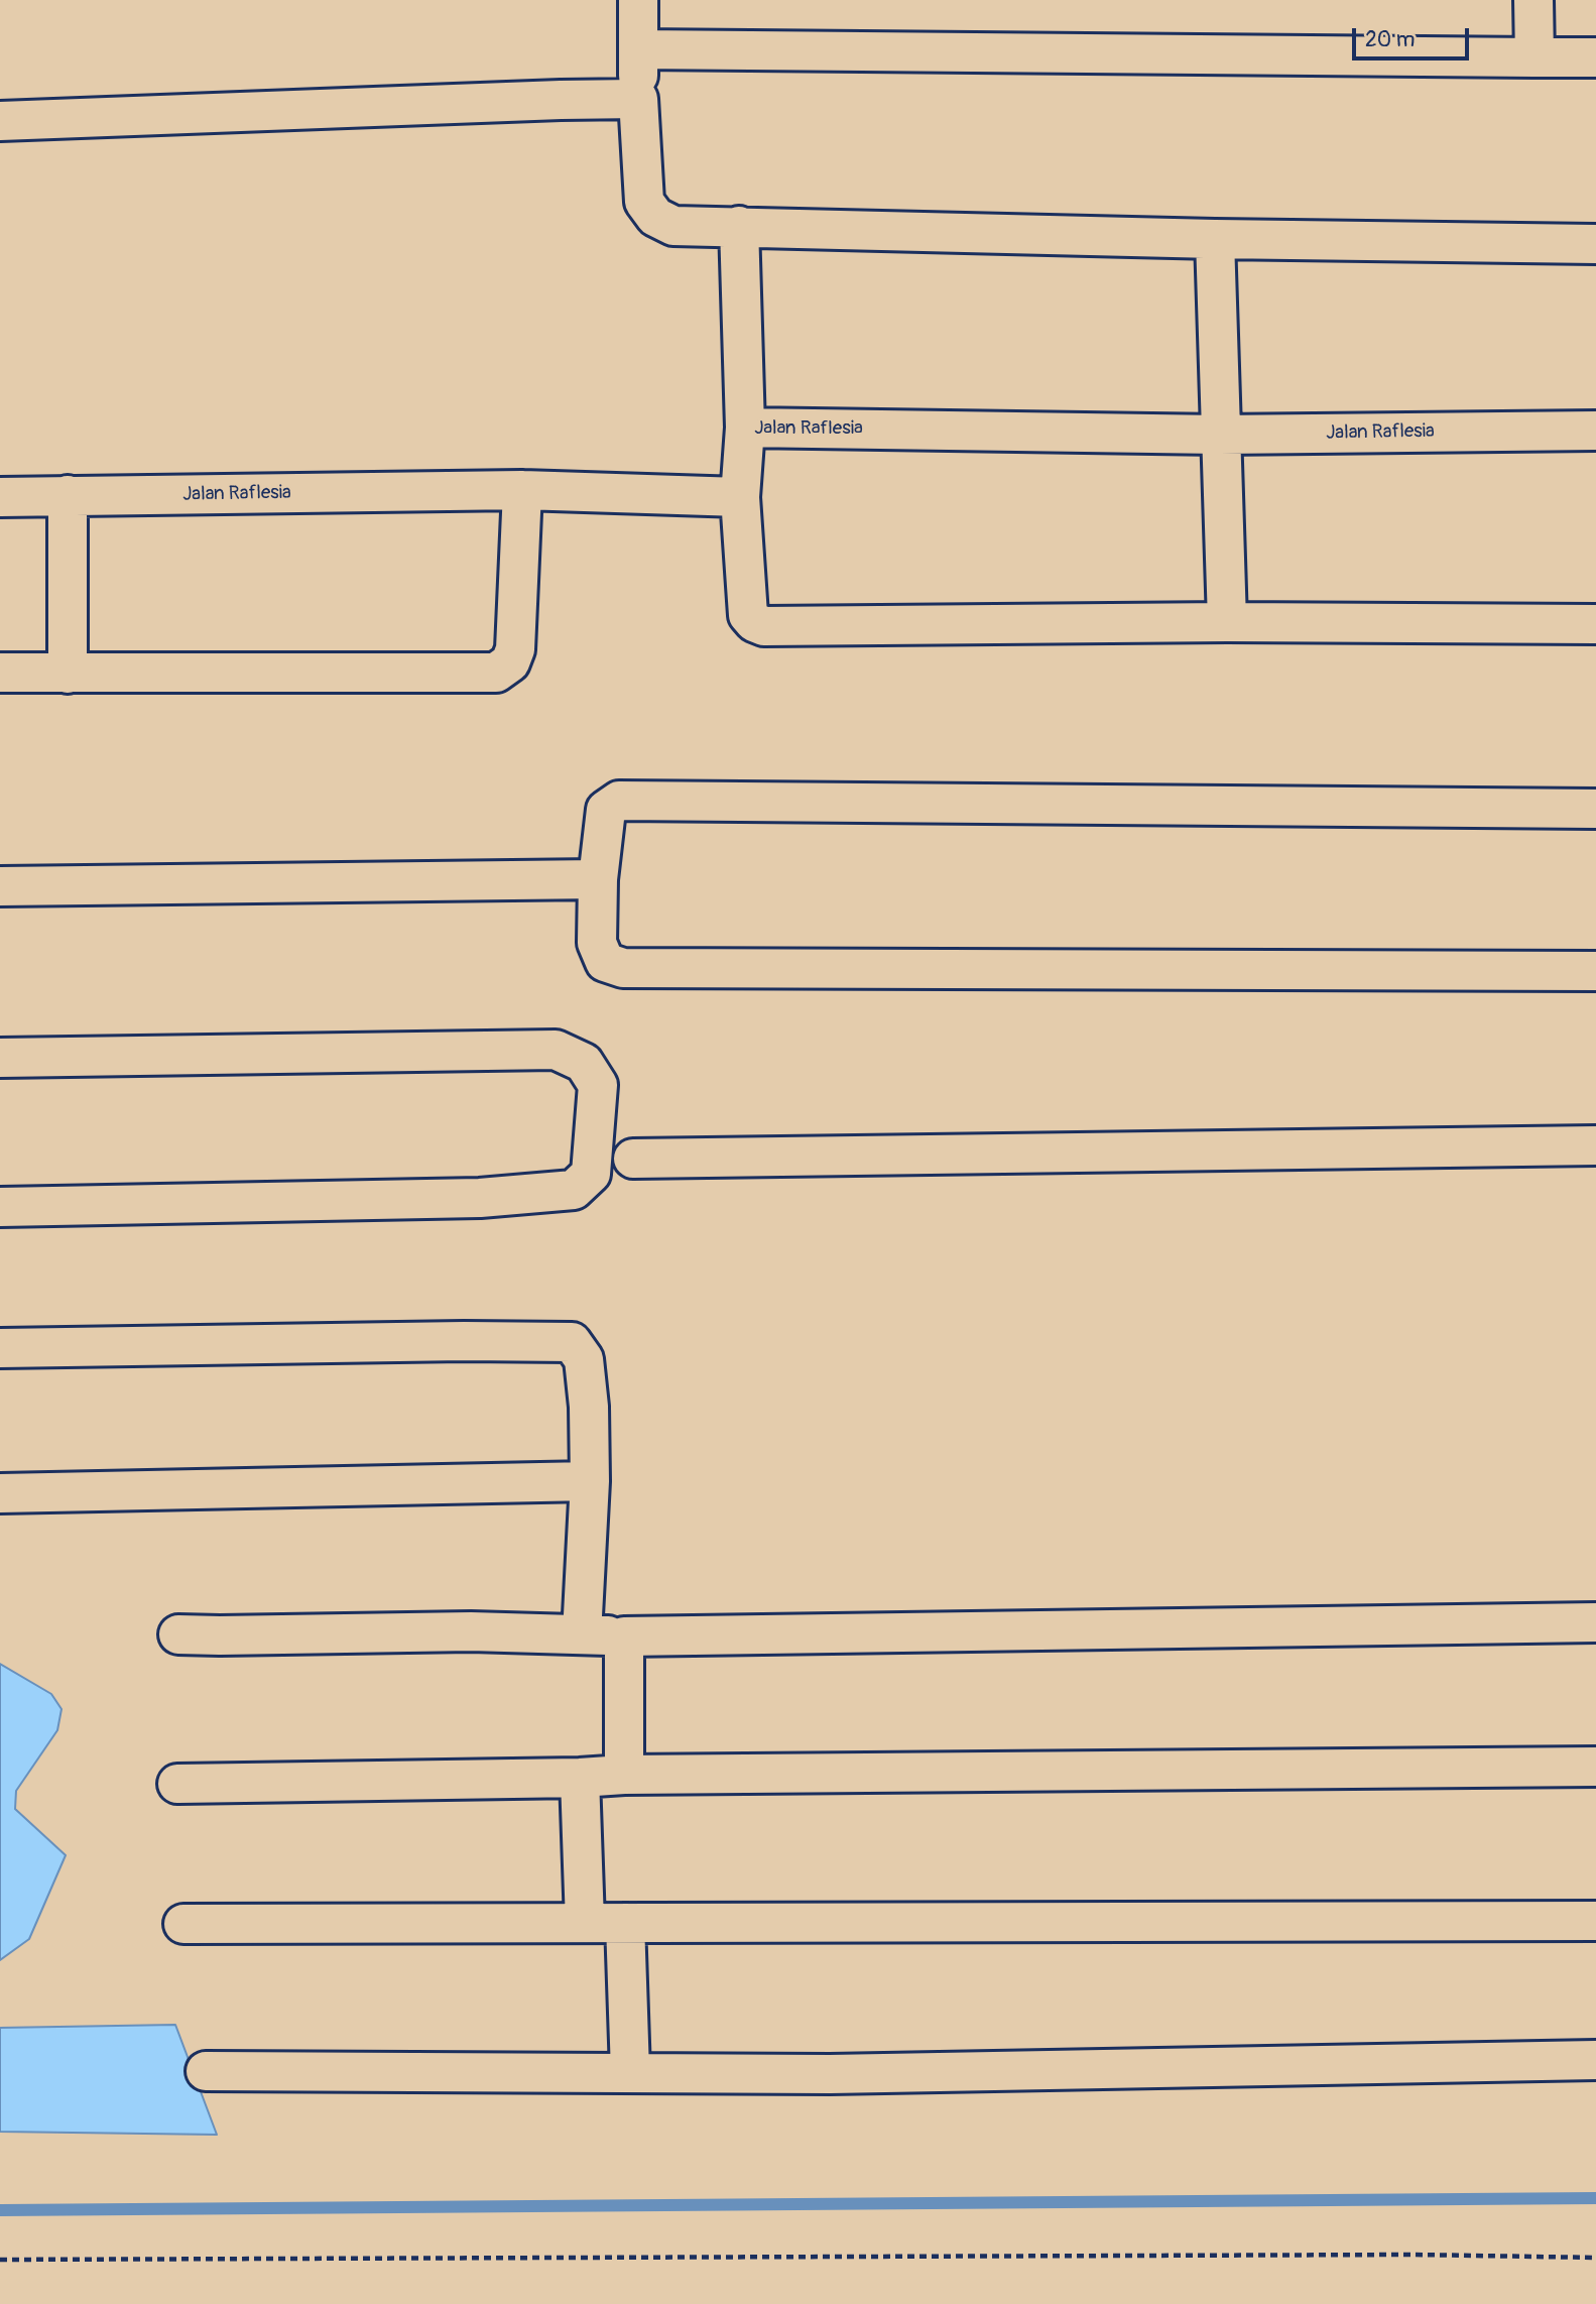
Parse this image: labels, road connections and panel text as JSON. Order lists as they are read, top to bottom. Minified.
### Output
{"streets":{"street":["Jalan Raflesia"]},"scale_bar":"20 m"}
